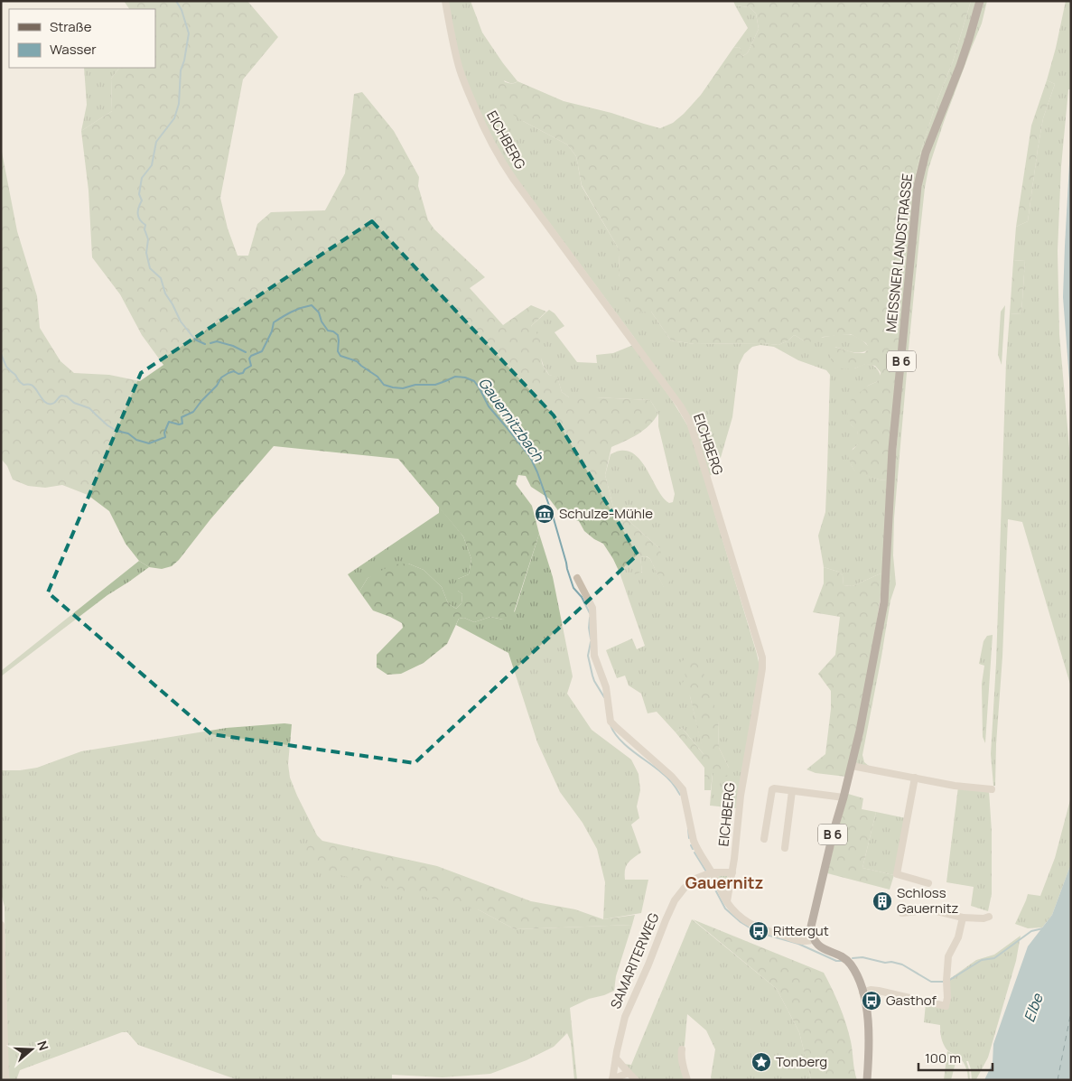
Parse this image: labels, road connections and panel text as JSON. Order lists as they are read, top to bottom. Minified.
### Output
{"streets":{"main road":["MEISSNER LANDSTRASSE","B 6"],"street":["EICHBERG","SAMARITERWEG"]},"crossings":[["MEISSNER LANDSTRASSE","B 6"]],"districts":["Gauernitz"],"water":["Gauernitzbach","Elbe"],"places":{"museum":["Schulze-Mühle"],"building":["Schloss Gauernitz"],"bus stop":["Rittergut","Gasthof"],"place":["Tonberg"]},"legend":["Straße","Wasser"],"scale_bar":"100 m","north":"right"}
